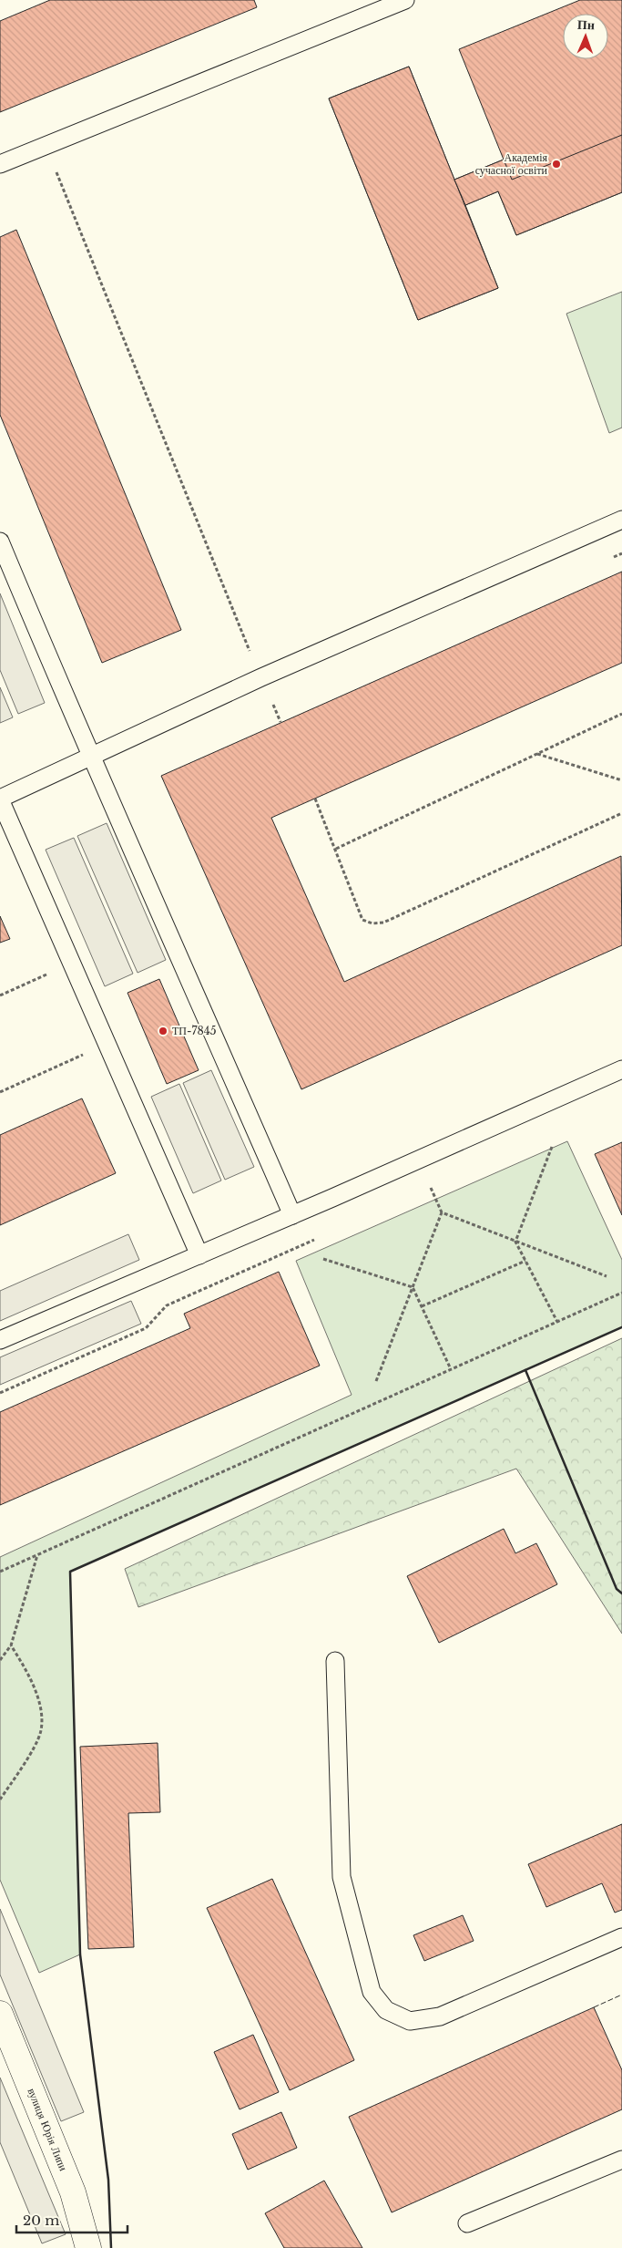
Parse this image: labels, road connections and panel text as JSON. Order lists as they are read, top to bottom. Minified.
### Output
{"streets":{"street":["вулиця Юрія Липи"]},"places":["Академія сучасної освіти","ТП-7845"],"scale_bar":"20 m","north":"top"}
